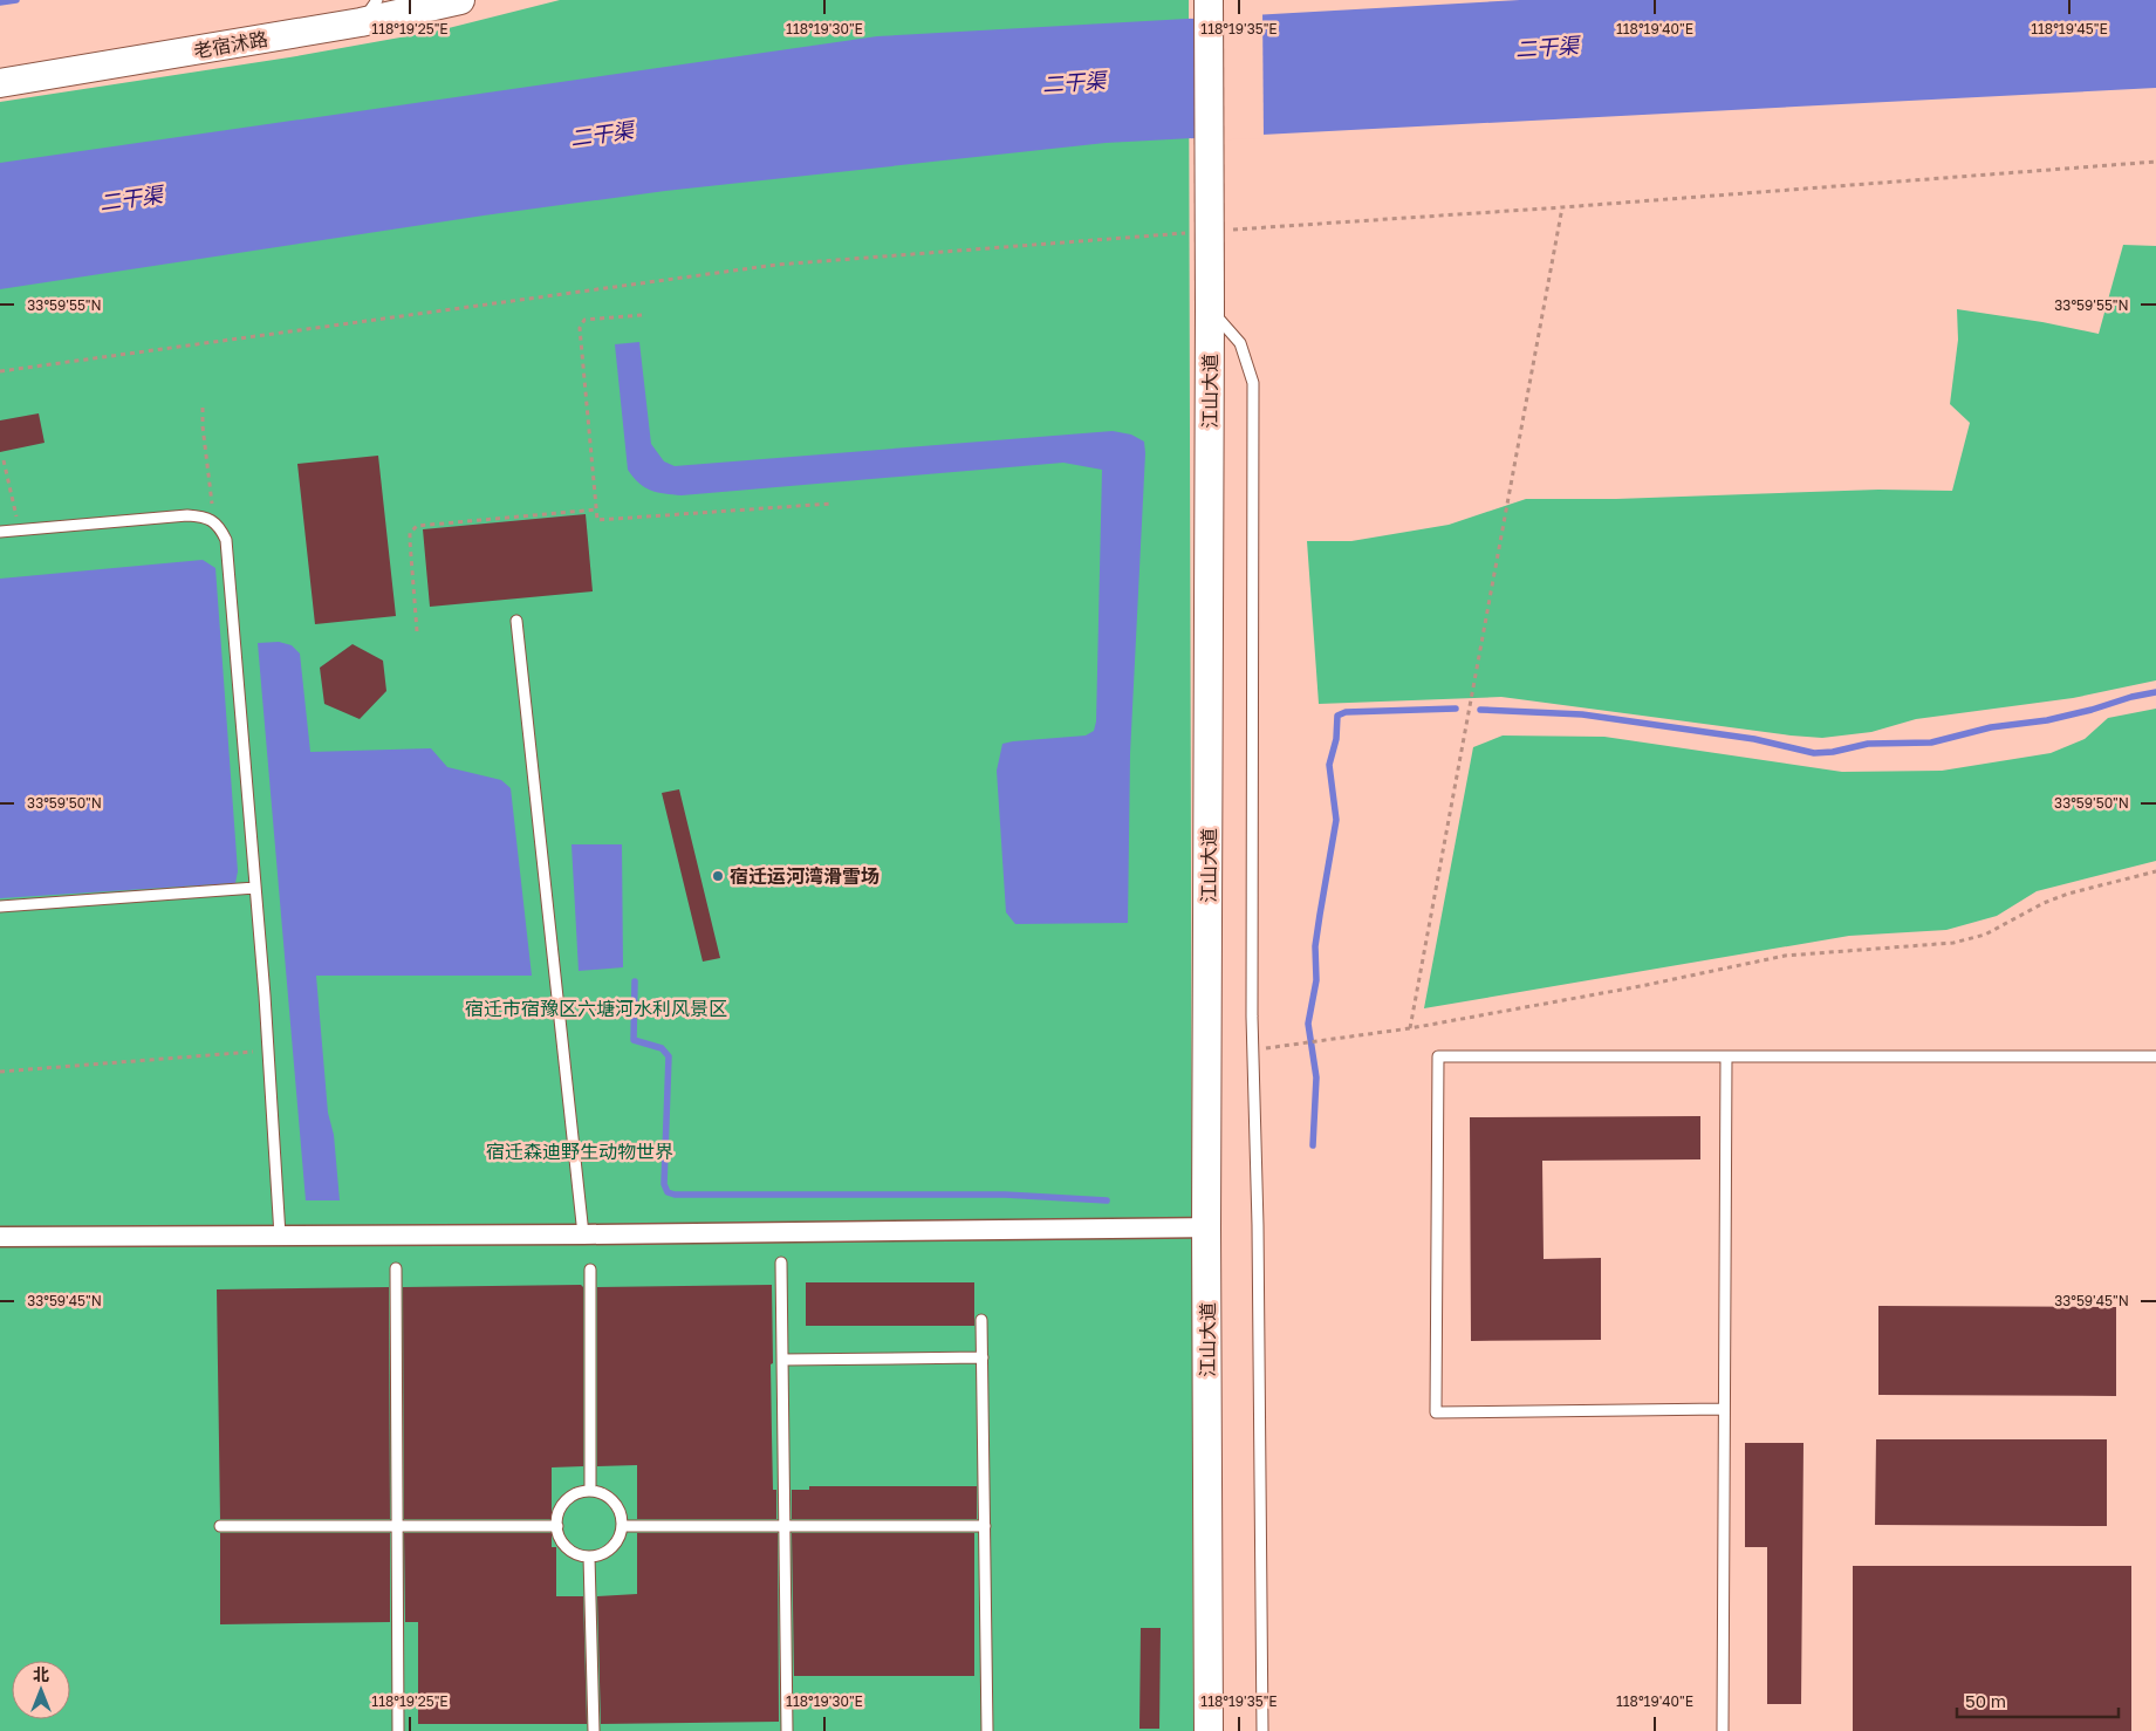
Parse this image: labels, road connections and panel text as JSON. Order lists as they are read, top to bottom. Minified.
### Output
{"streets":{"main road":["老宿沭路","江山大道"]},"water":["二干渠"],"parks":["宿迁市宿豫区六塘河水利风景区","宿迁森迪野生动物世界"],"places":["宿迁运河湾滑雪场"],"scale_bar":"50 m","north":"top","coordinates":["118°19'25\"E","118°19'30\"E","118°19'35\"E","118°19'40\"E","118°19'45\"E","33°59'55\"N","33°59'50\"N","33°59'45\"N"]}
